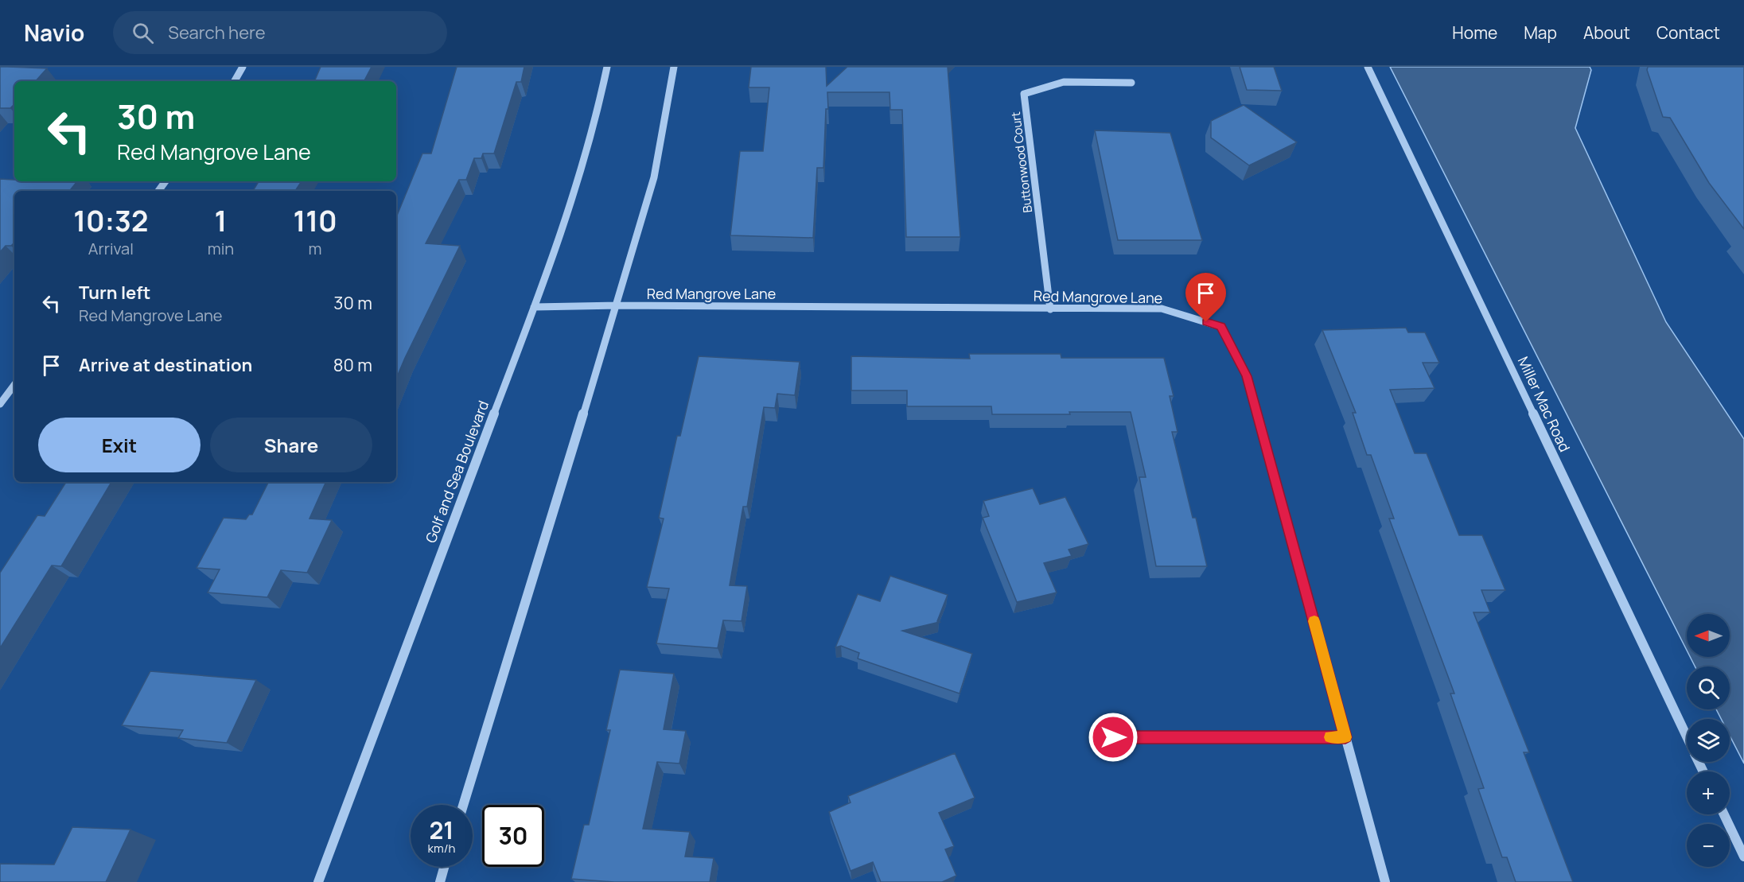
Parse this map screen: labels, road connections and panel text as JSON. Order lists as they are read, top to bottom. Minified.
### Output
{"streets":{"street":["Buttonwood Court","Red Mangrove Lane","Miller Mac Road","Golf and Sea Boulevard"]},"crossings":[["Buttonwood Court","Red Mangrove Lane"],["Red Mangrove Lane","Golf and Sea Boulevard"]],"north":"left","page":{"header":"Navio","search":"Search here","nav":["Home","Map","About","Contact"],"turn":["30 m","Red Mangrove Lane"],"eta":["10:32","Arrival","1","min","110","m"],"list":[{"name":"Turn left","note":"Red Mangrove Lane","value":"30 m"},{"name":"Arrive at destination","value":"80 m"}],"buttons":["Exit","Share"],"map_buttons":["+","−"],"speed":"21 km/h","limit":"30"}}
